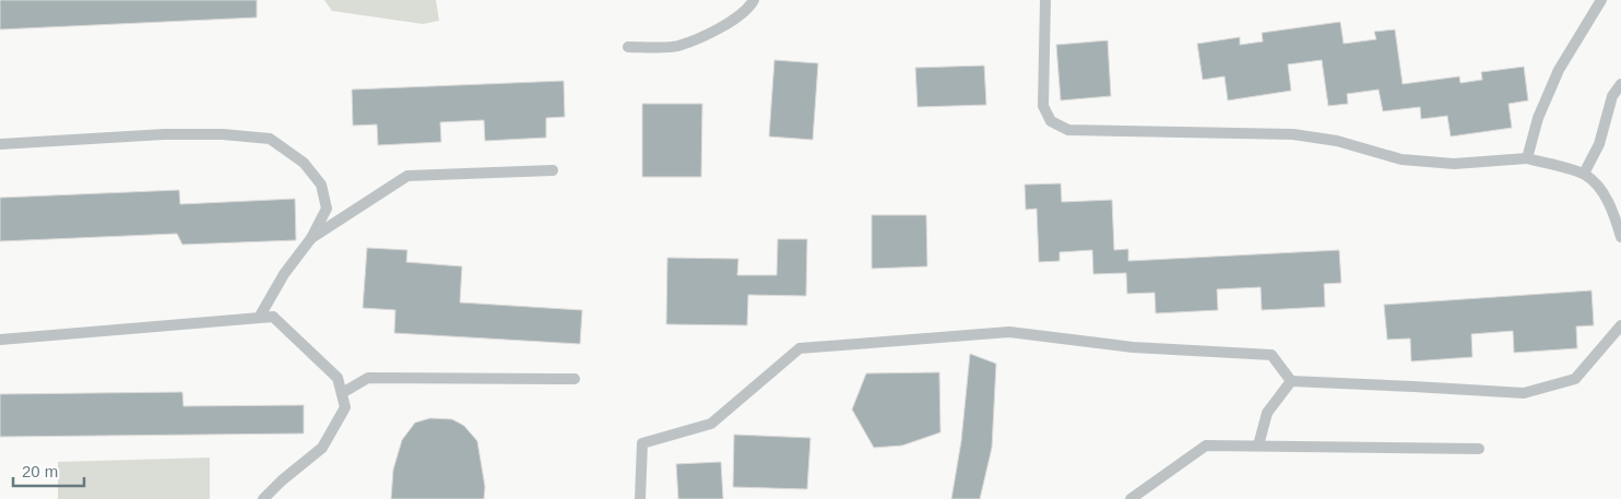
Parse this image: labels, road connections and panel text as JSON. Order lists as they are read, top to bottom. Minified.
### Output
{"scale_bar":"20 m"}
